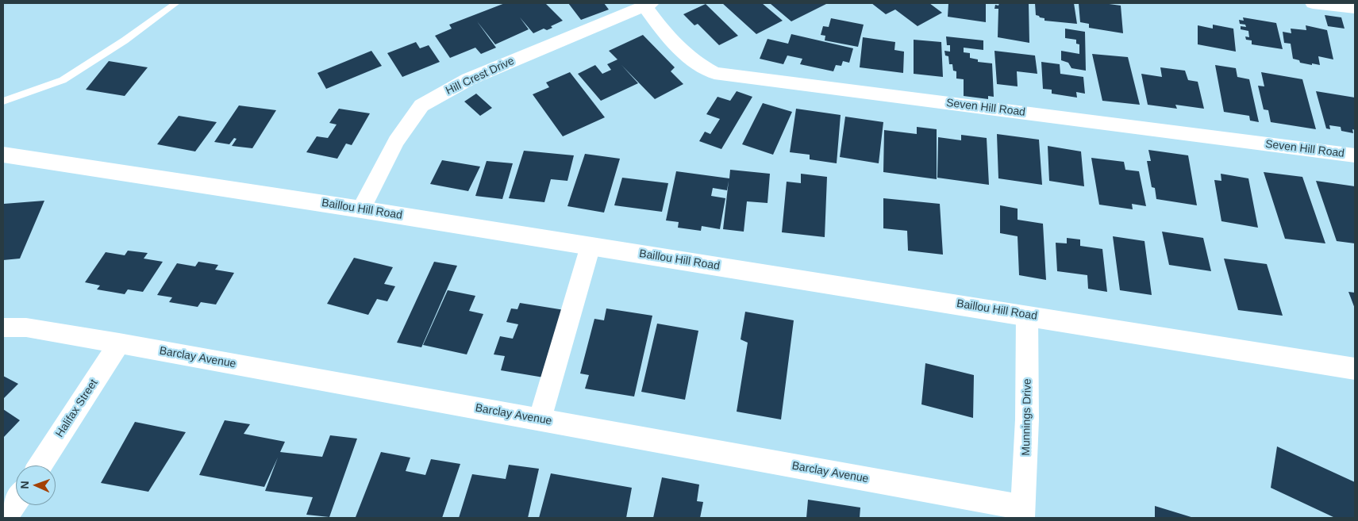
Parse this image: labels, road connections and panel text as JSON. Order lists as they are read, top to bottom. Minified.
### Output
{"streets":{"main road":["Baillou Hill Road"],"street":["Hill Crest Drive","Seven Hill Road","Barclay Avenue","Halifax Street","Munnings Drive"]},"crossings":[["Hill Crest Drive","Seven Hill Road"],["Hill Crest Drive","Baillou Hill Road"],["Baillou Hill Road","Munnings Drive"],["Barclay Avenue","Halifax Street"],["Barclay Avenue","Munnings Drive"]],"north":"left"}
